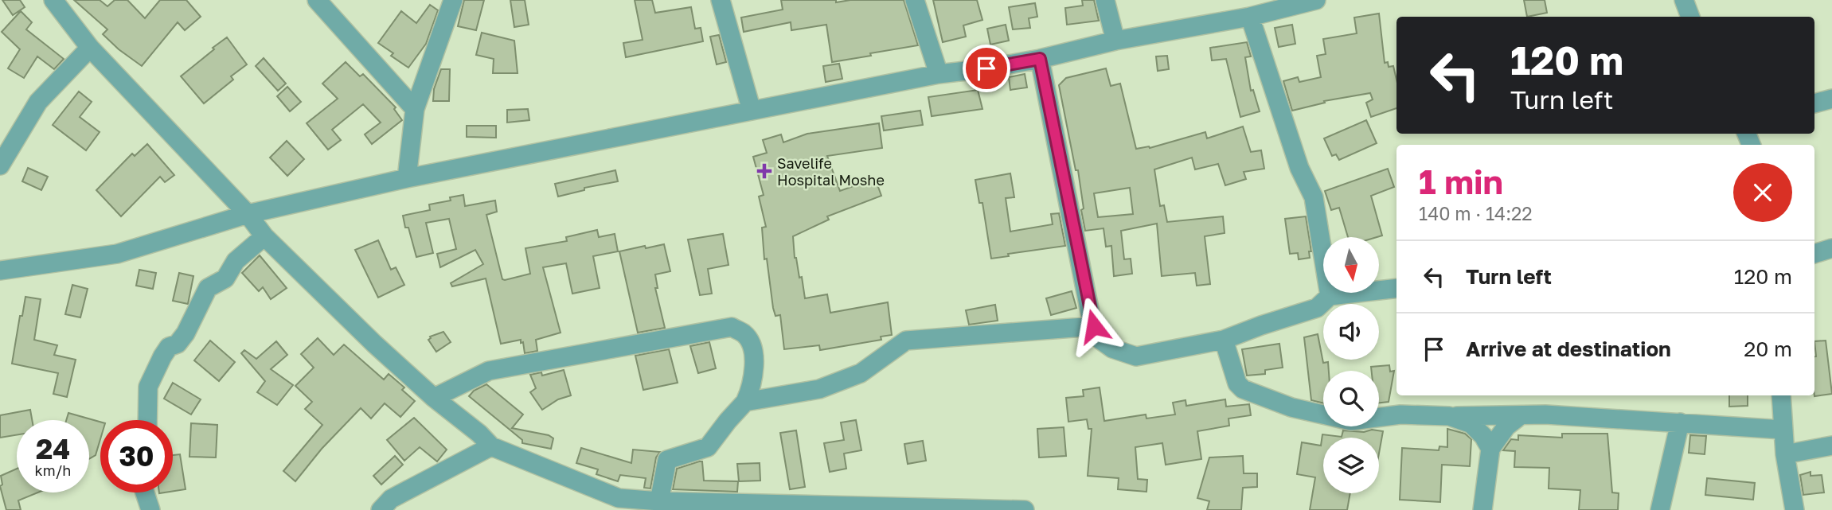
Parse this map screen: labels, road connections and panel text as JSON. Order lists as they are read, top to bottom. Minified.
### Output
{"places":{"health":["Savelife Hospital Moshe"]},"north":"bottom","page":{"turn":["120 m","Turn left"],"heading":["1 min","140 m · 14:22"],"list":[{"name":"Turn left","value":"120 m"},{"name":"Arrive at destination","value":"20 m"}],"speed":"24 km/h","limit":"30"}}
